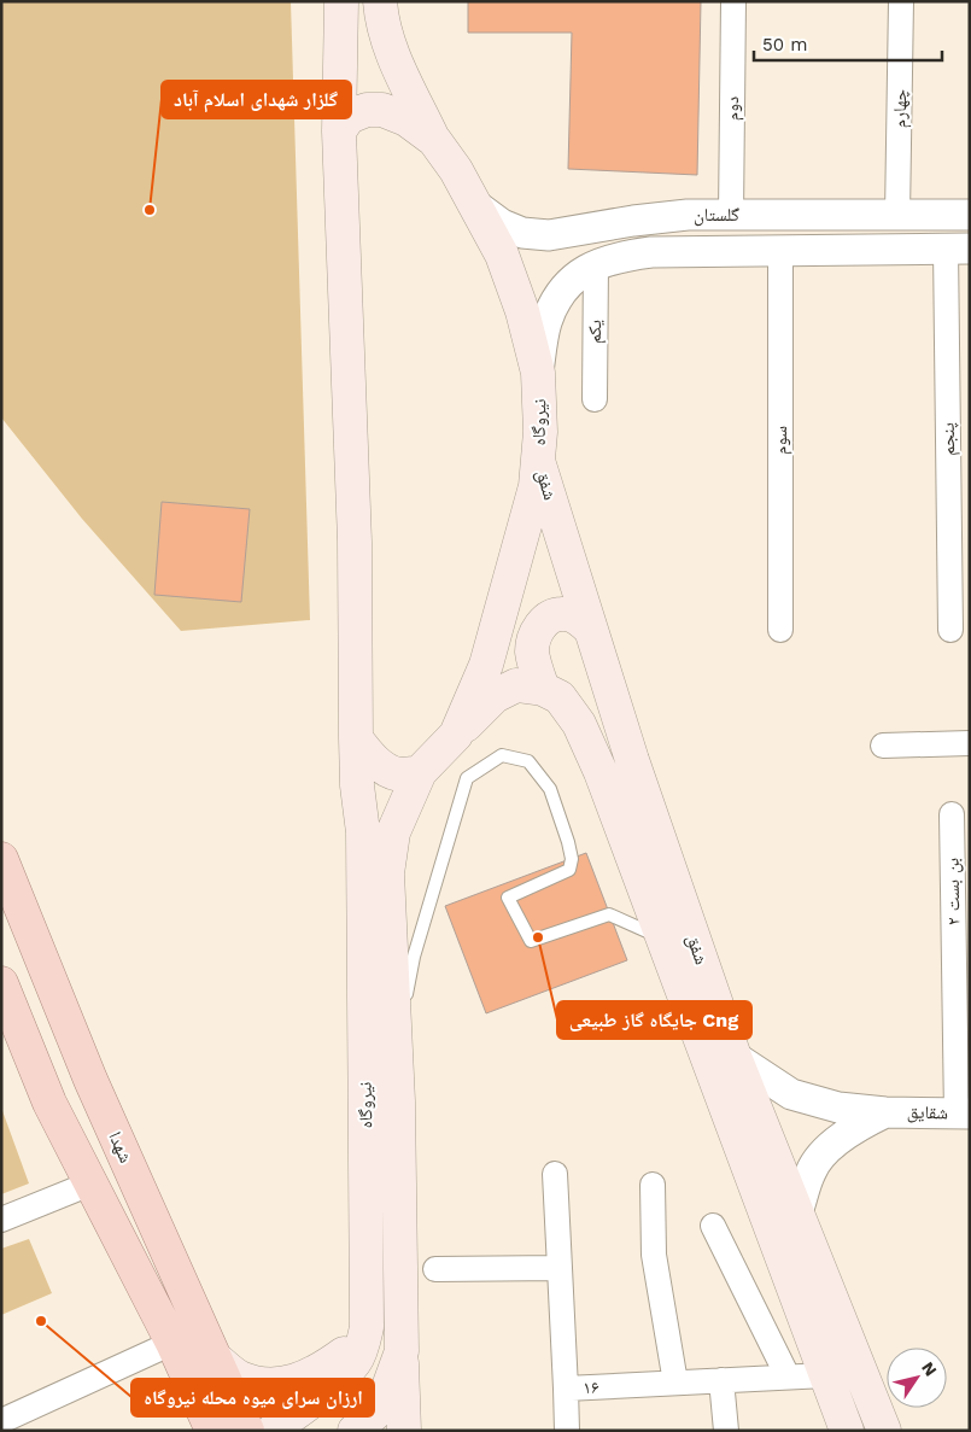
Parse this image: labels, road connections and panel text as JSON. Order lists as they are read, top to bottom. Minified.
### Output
{"streets":{"main road":["نیروگاه","شفق","شهدا"],"street":["دوم","چهارم","گلستان","یکم","پنجم","سوم","بن بست ۲","شقایق","۱۶"]},"crossings":[["دوم","گلستان"],["چهارم","گلستان"],["گلستان","یکم"],["گلستان","نیروگاه"],["گلستان","پنجم"],["گلستان","سوم"],["نیروگاه","شفق"],["شفق","شقایق"],["شفق","۱۶"],["بن بست ۲","شقایق"]],"places":["گلزار شهدای اسلام آباد","جایگاه گاز طبیعی Cng","ارزان سرای میوه محله نیروگاه"],"scale_bar":"50 m","north":"top right"}
